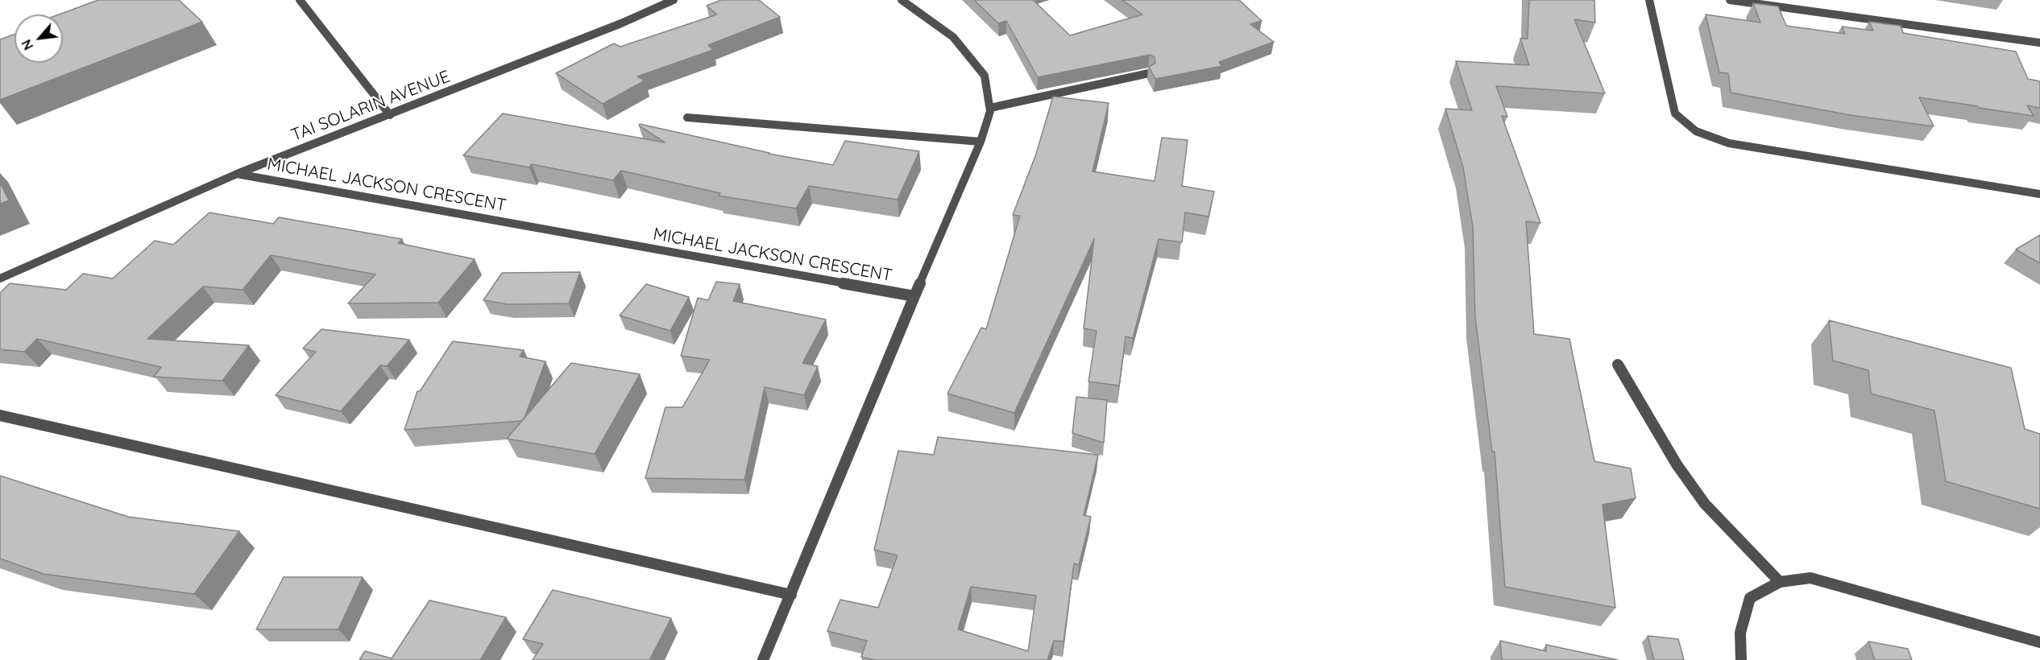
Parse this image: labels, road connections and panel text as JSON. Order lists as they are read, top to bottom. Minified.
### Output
{"streets":{"street":["TAI SOLARIN AVENUE","MICHAEL JACKSON CRESCENT"]},"crossings":[["TAI SOLARIN AVENUE","MICHAEL JACKSON CRESCENT"]],"north":"bottom left"}
